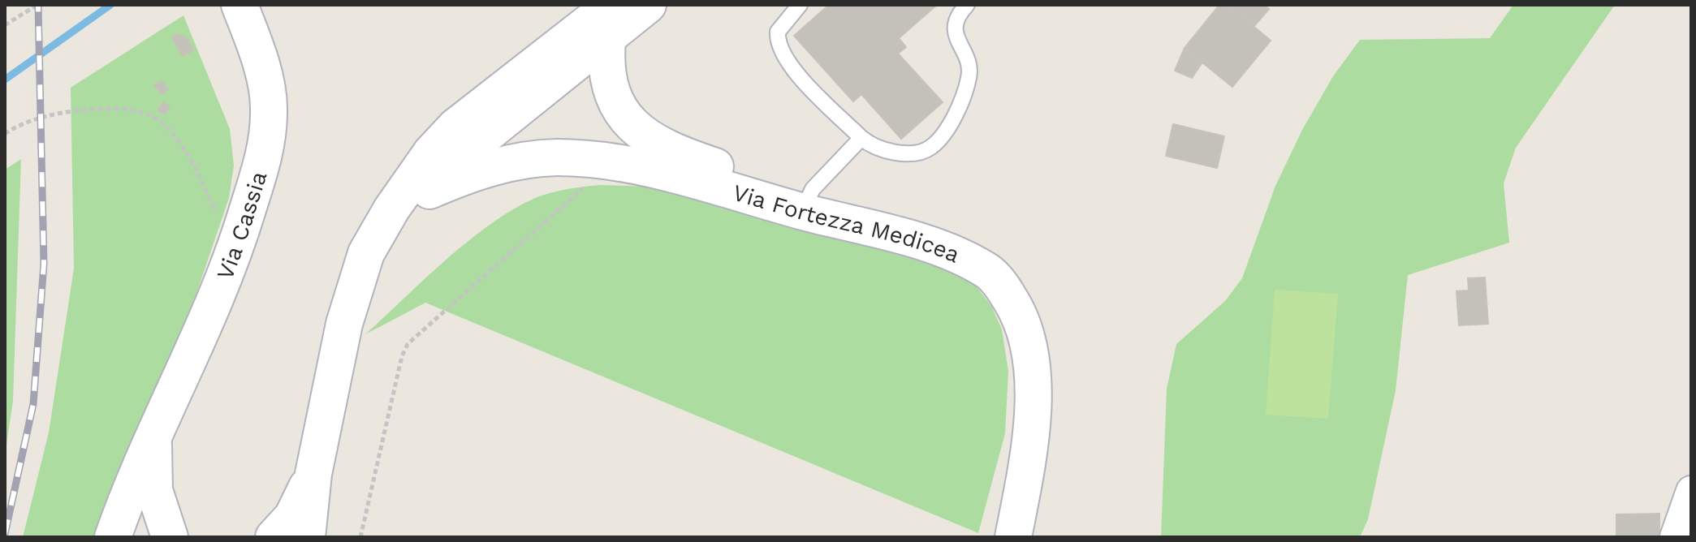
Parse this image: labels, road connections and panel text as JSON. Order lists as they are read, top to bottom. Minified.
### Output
{"streets":{"main road":["Via Cassia","Via Fortezza Medicea"]}}
